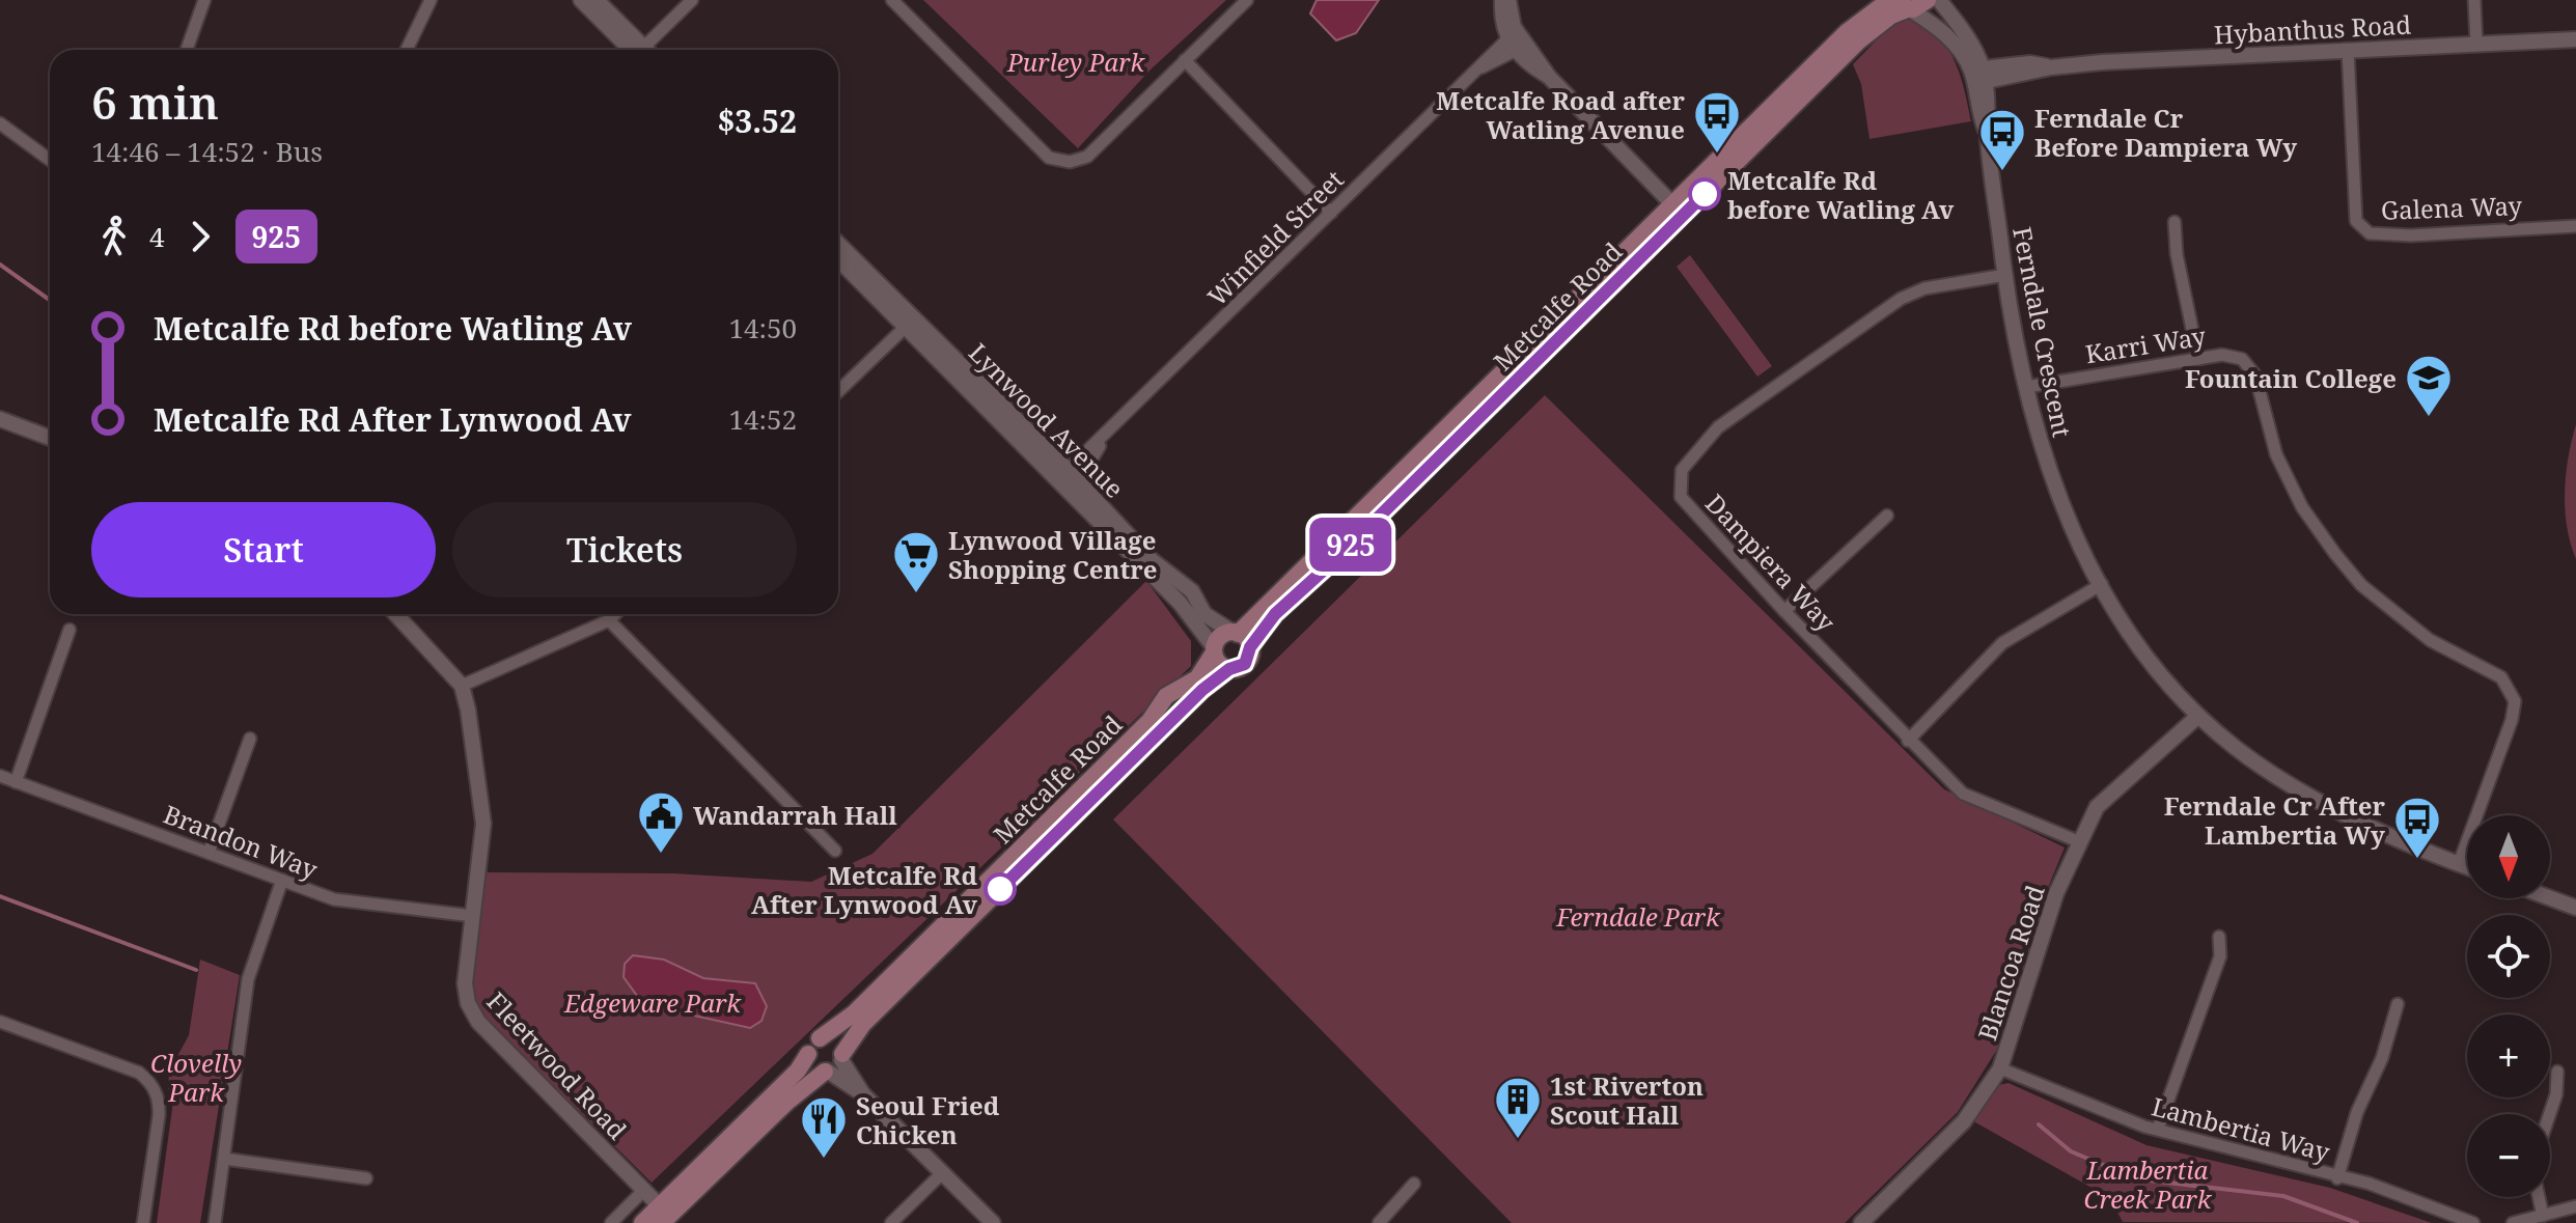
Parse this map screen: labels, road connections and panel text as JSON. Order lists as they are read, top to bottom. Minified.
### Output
{"streets":{"main road":["Metcalfe Road"],"street":["Hybanthus Road","Galena Way","Winfield Street","Ferndale Crescent","Karri Way","Lynwood Avenue","Dampiera Way","Brandon Way","Blancoa Road","Fleetwood Road","Lambertia Way"]},"crossings":[["Hybanthus Road","Galena Way"],["Hybanthus Road","Ferndale Crescent"],["Winfield Street","Lynwood Avenue"],["Metcalfe Road","Ferndale Crescent"],["Metcalfe Road","Lynwood Avenue"],["Metcalfe Road","Fleetwood Road"],["Ferndale Crescent","Karri Way"],["Ferndale Crescent","Dampiera Way"],["Ferndale Crescent","Blancoa Road"],["Dampiera Way","Blancoa Road"],["Brandon Way","Fleetwood Road"],["Blancoa Road","Lambertia Way"]],"parks":["Purley Park","Ferndale Park","Edgeware Park","Clovelly Park","Lambertia Creek Park"],"places":{"bus stop":["Metcalfe Road after Watling Avenue","Ferndale Cr Before Dampiera Wy","Ferndale Cr After Lambertia Wy"],"other":["Metcalfe Rd before Watling Av","Metcalfe Rd After Lynwood Av"],"school or university":["Fountain College"],"supermarket":["Lynwood Village Shopping Centre"],"public building":["Wandarrah Hall"],"building":["1st Riverton Scout Hall"],"restaurant":["Seoul Fried Chicken"]},"lines":["bus line 925"],"north":"bottom","page":{"on_map":"925","heading":["6 min","14:46 – 14:52 · Bus","$3.52"],"legs":["4","925"],"list":[{"name":"Metcalfe Rd before Watling Av","value":"14:50"},{"name":"Metcalfe Rd After Lynwood Av","value":"14:52"}],"buttons":["Start","Tickets"],"map_buttons":["+","−"]}}
